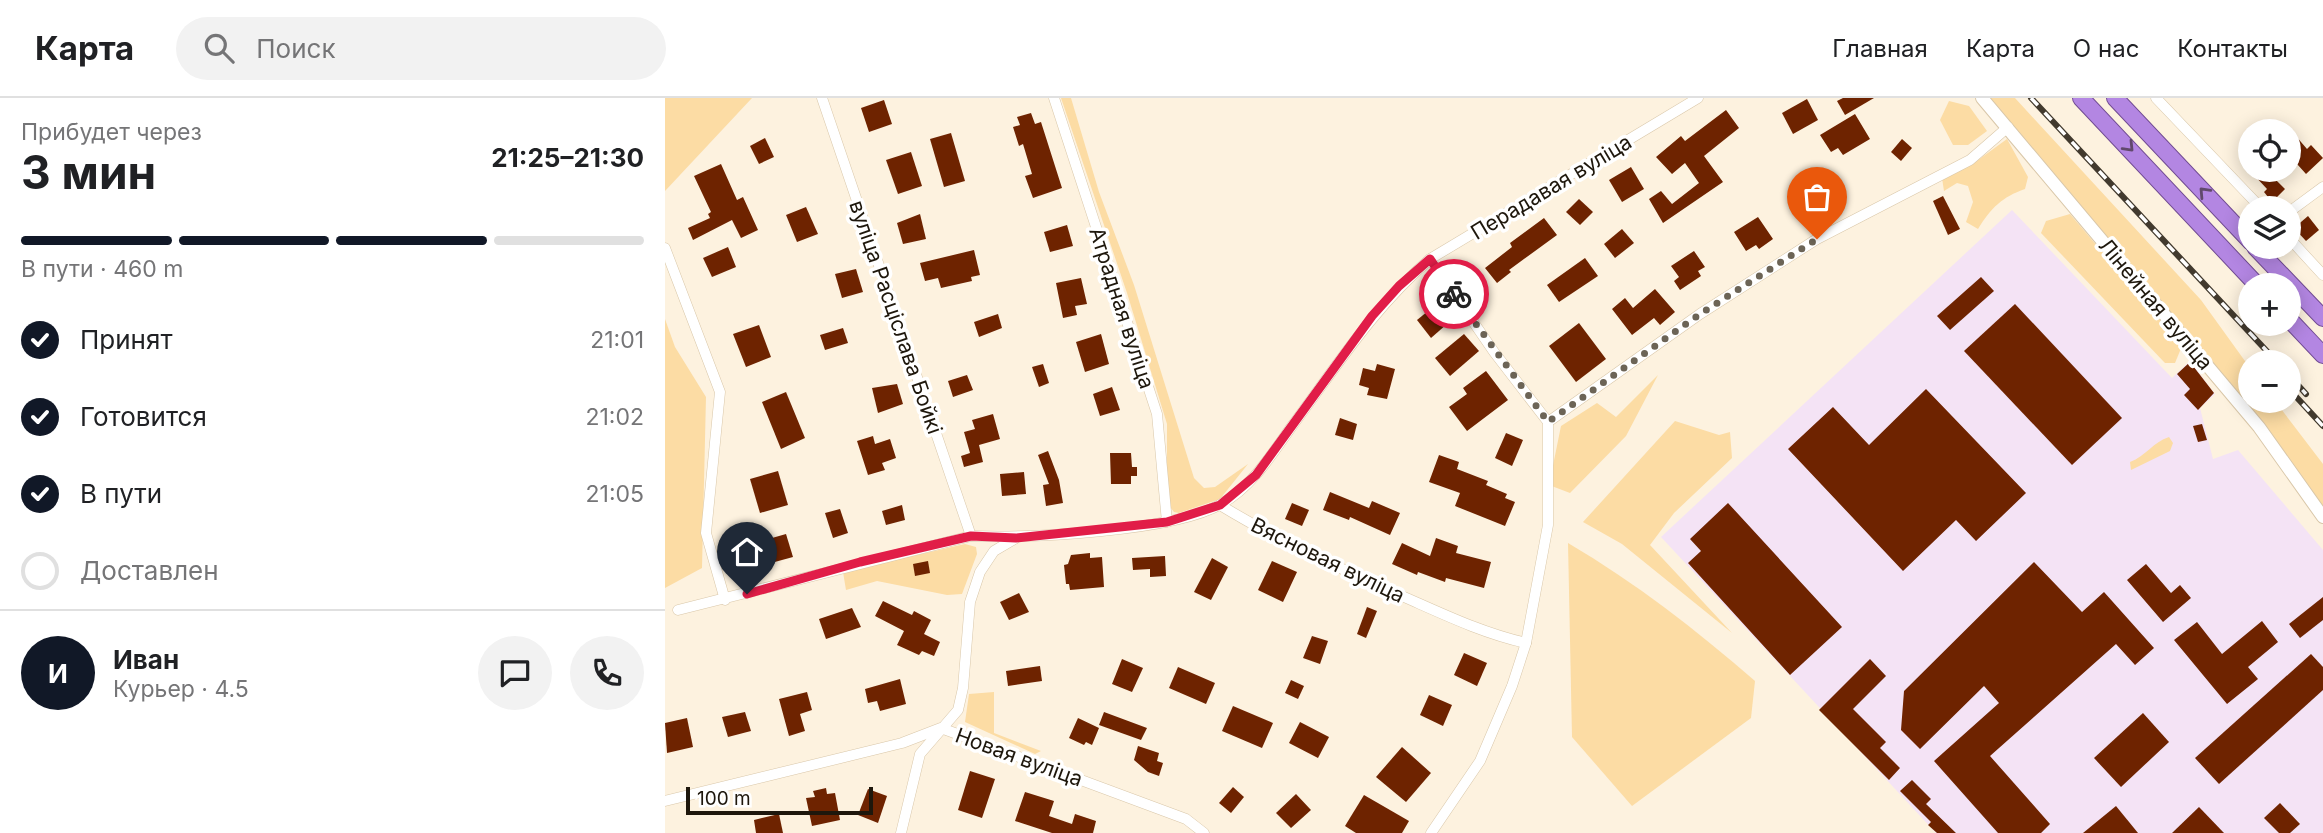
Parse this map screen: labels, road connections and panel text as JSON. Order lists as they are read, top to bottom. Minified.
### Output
{"streets":{"street":["Перадавая вуліца","Лінейная вуліца","Атрадная вуліца","вуліца Расціслава Бойкі","Вясновая вуліца","Новая вуліца"]},"crossings":[["Перадавая вуліца","Вясновая вуліца"]],"scale_bar":"100 m","page":{"header":"Карта","search":"Поиск","nav":["Главная","Карта","О нас","Контакты"],"heading":["3 мин","Прибудет через","21:25–21:30"],"panel":["Иван","Курьер · 4.5"],"map_buttons":["+","−"],"bar":"В пути · 460 m","list":[["Принят","21:01"],["Готовится","21:02"],["В пути","21:05"],"Доставлен"],"round":"И","scale":"100 m"}}
